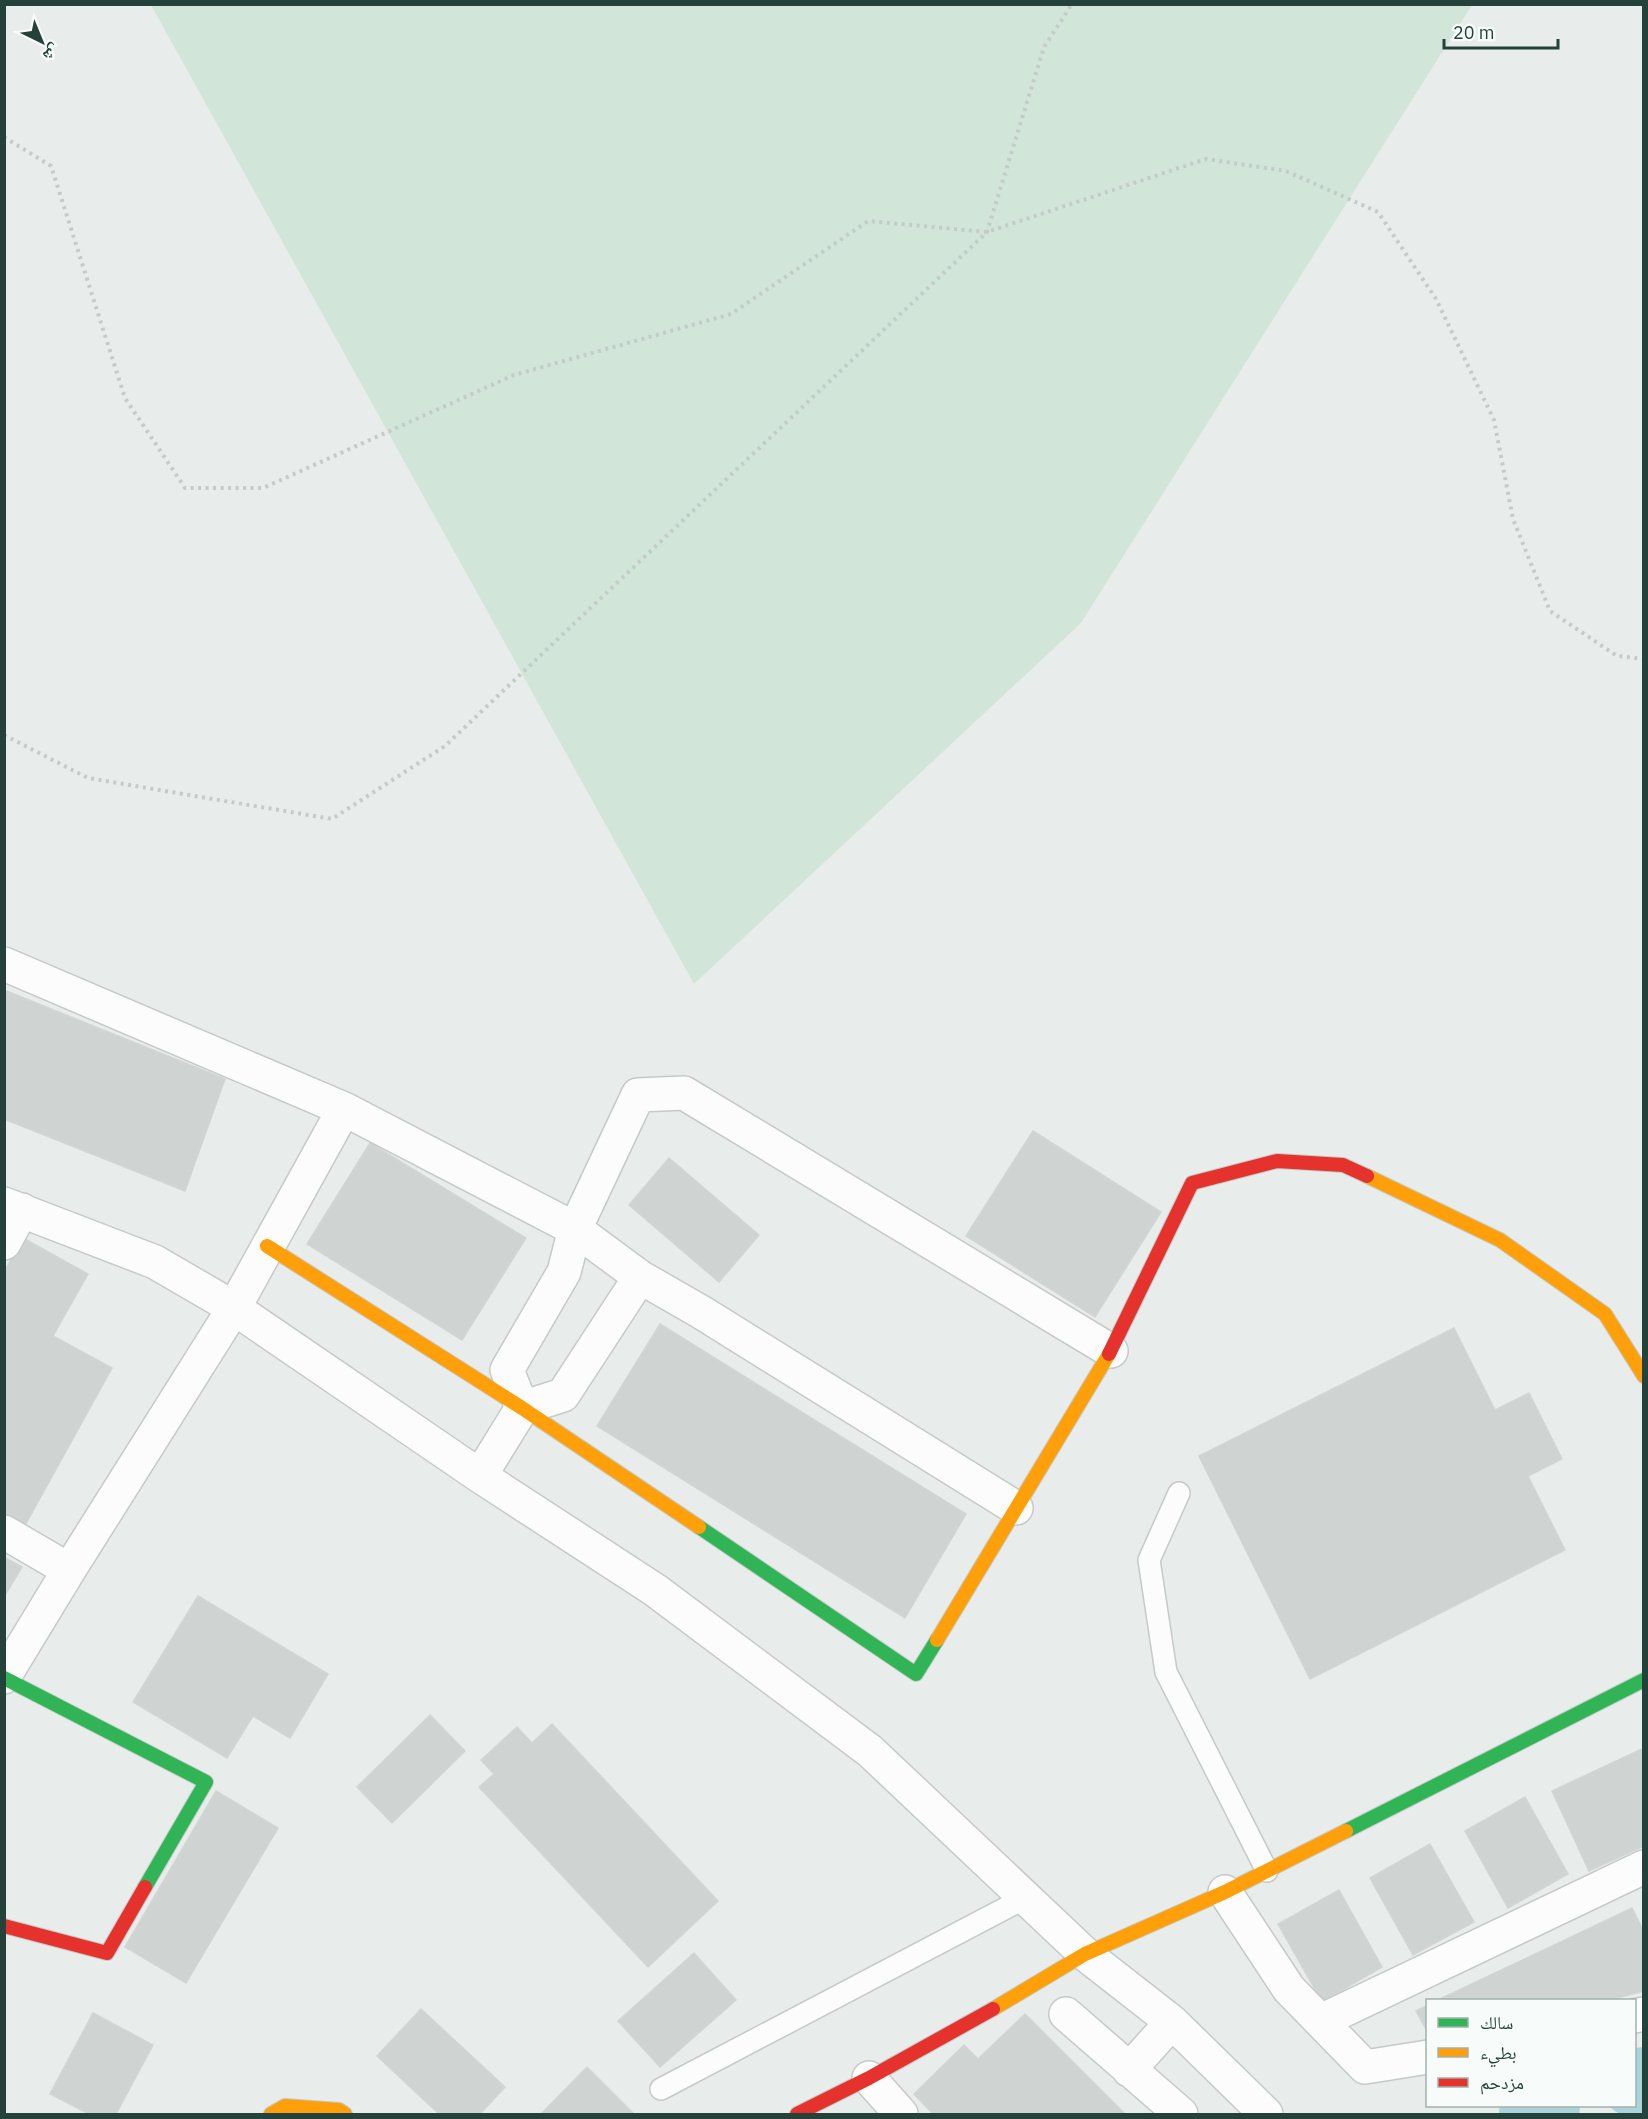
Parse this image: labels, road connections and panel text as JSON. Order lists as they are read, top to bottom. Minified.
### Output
{"legend":["سالك","بطيء","مزدحم"],"scale_bar":"20 m","north":"bottom right"}
